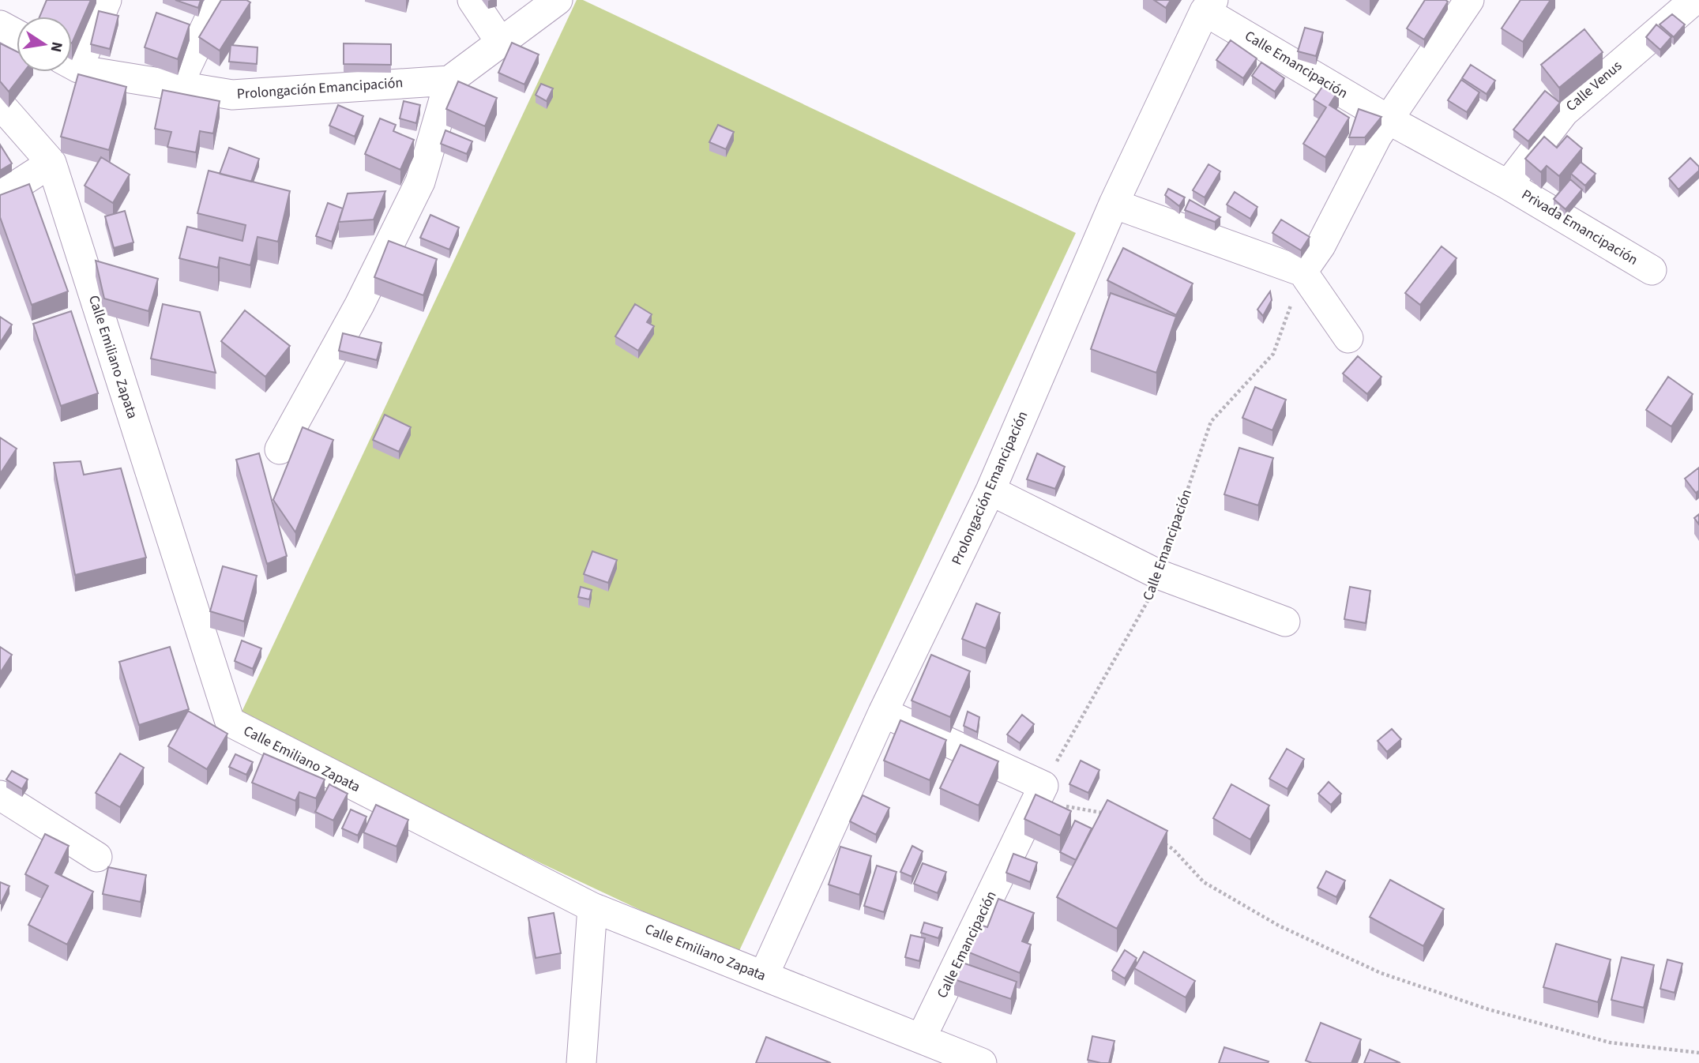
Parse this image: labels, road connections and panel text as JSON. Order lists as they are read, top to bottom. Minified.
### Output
{"streets":{"street":["Calle Emancipación","Calle Venus","Prolongación Emancipación","Privada Emancipación","Calle Emiliano Zapata"]},"crossings":[["Calle Emancipación","Calle Venus"],["Calle Emancipación","Prolongación Emancipación"],["Calle Emancipación","Privada Emancipación"],["Calle Emancipación","Calle Emiliano Zapata"],["Calle Venus","Privada Emancipación"],["Prolongación Emancipación","Calle Emiliano Zapata"]],"north":"right"}
